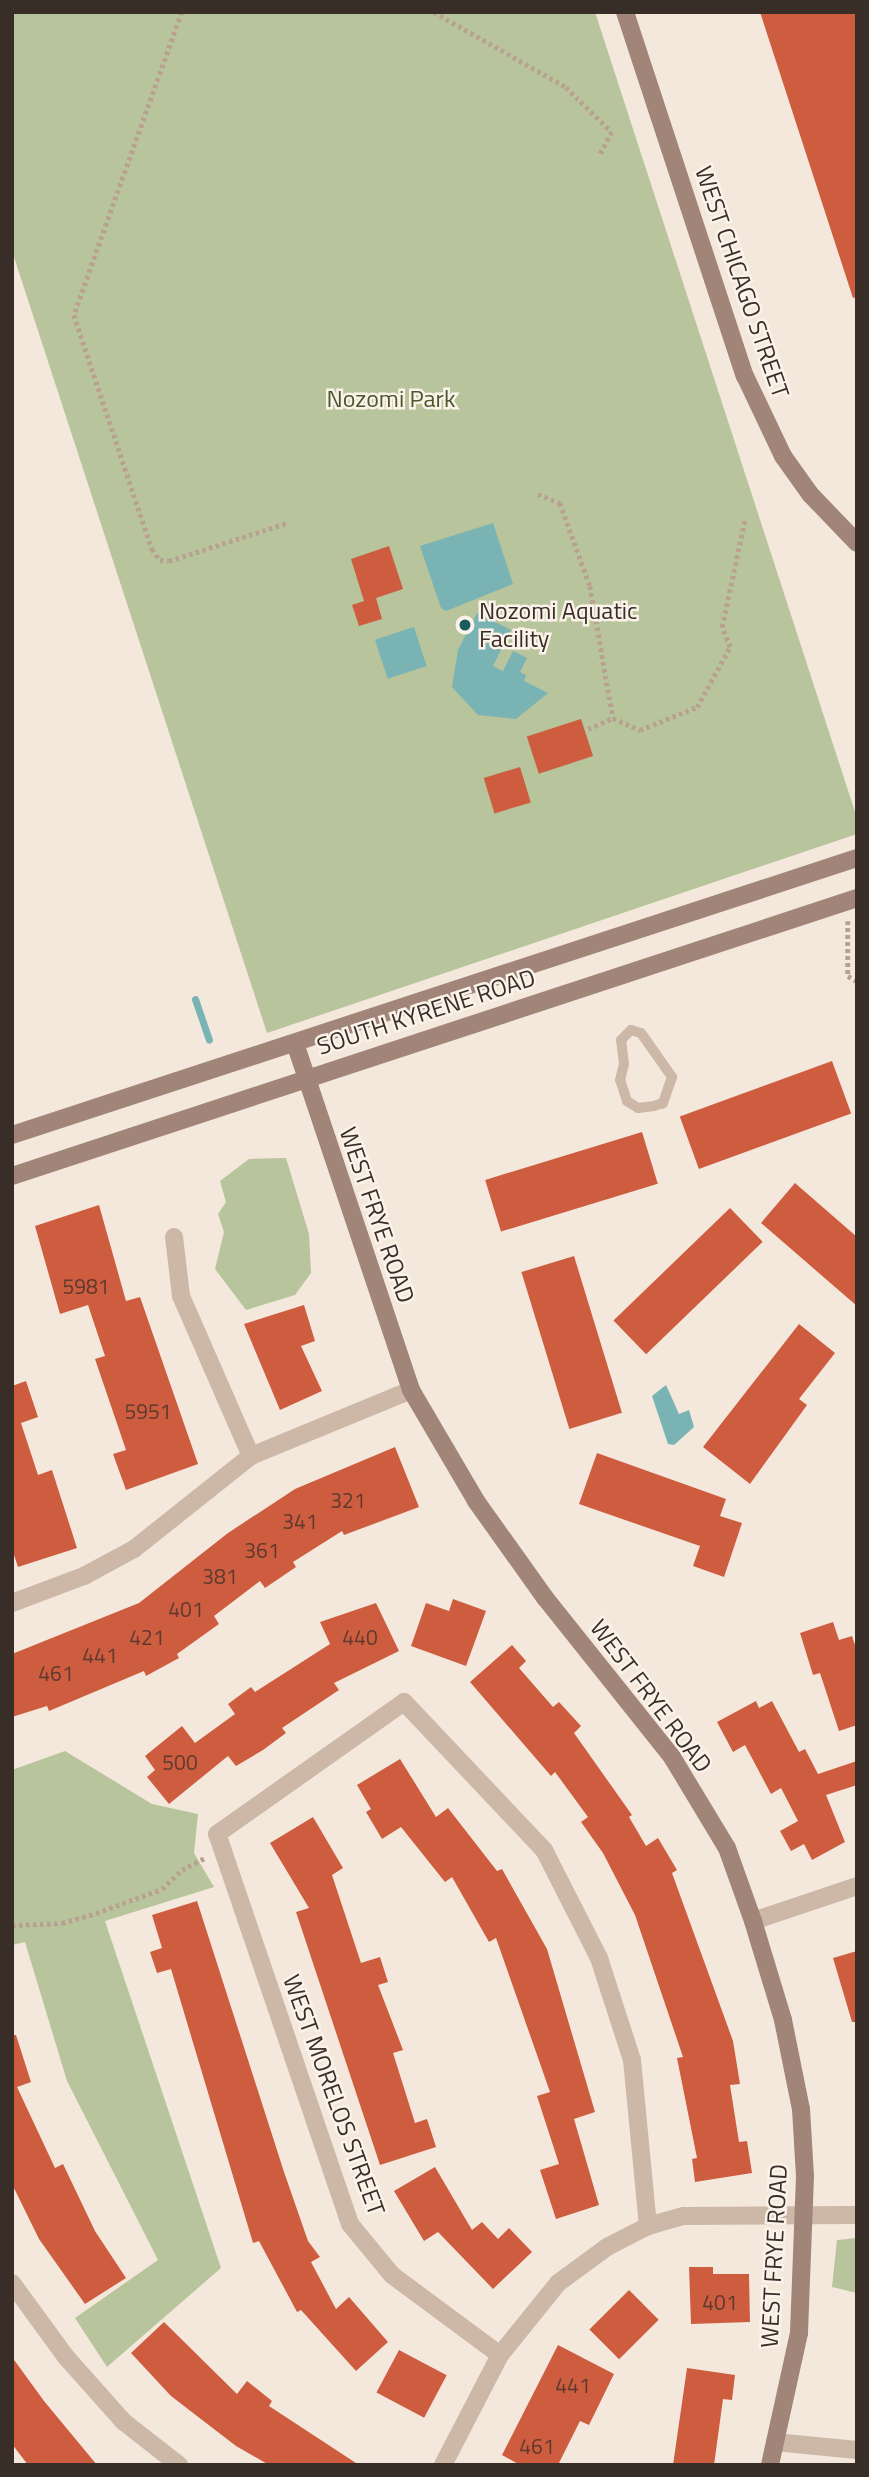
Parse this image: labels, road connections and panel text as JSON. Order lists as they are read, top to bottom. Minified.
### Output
{"streets":{"street":["WEST CHICAGO STREET","SOUTH KYRENE ROAD","WEST FRYE ROAD","WEST MORELOS STREET"]},"crossings":[["SOUTH KYRENE ROAD","WEST FRYE ROAD"]],"parks":["Nozomi Park"],"places":["Nozomi Aquatic Facility"],"house_numbers":["5981","5951","321","341","361","381","401","421","440","441","461","500","401","441","461"]}
